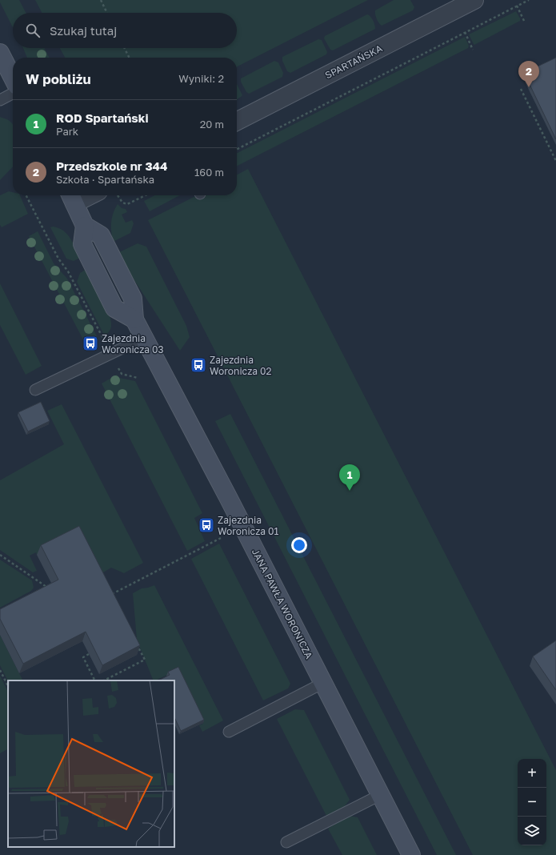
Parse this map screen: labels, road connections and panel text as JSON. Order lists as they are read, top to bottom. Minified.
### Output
{"streets":{"street":["SPARTAŃSKA","JANA PAWŁA WORONICZA"]},"places":{"bus stop":["Zajezdnia Woronicza 03","Zajezdnia Woronicza 02","Zajezdnia Woronicza 01"]},"page":{"search":"Szukaj tutaj","heading":["W pobliżu","Wyniki: 2"],"pins":["2","1"],"list":[{"mark":"1","name":"ROD Spartański","note":"Park","value":"20 m"},{"mark":"2","name":"Przedszkole nr 344","note":"Szkoła · Spartańska","value":"160 m"}],"map_buttons":["+","−"]}}
